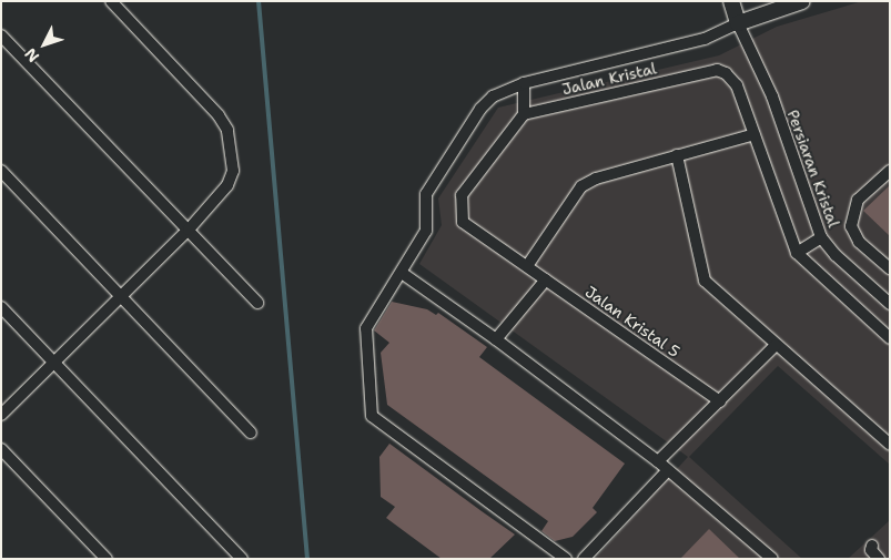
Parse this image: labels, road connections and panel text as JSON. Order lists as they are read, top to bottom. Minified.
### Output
{"streets":{"street":["Jalan Kristal","Persiaran Kristal","Jalan Kristal 5"]},"crossings":[["Jalan Kristal","Persiaran Kristal"]],"north":"bottom left"}
